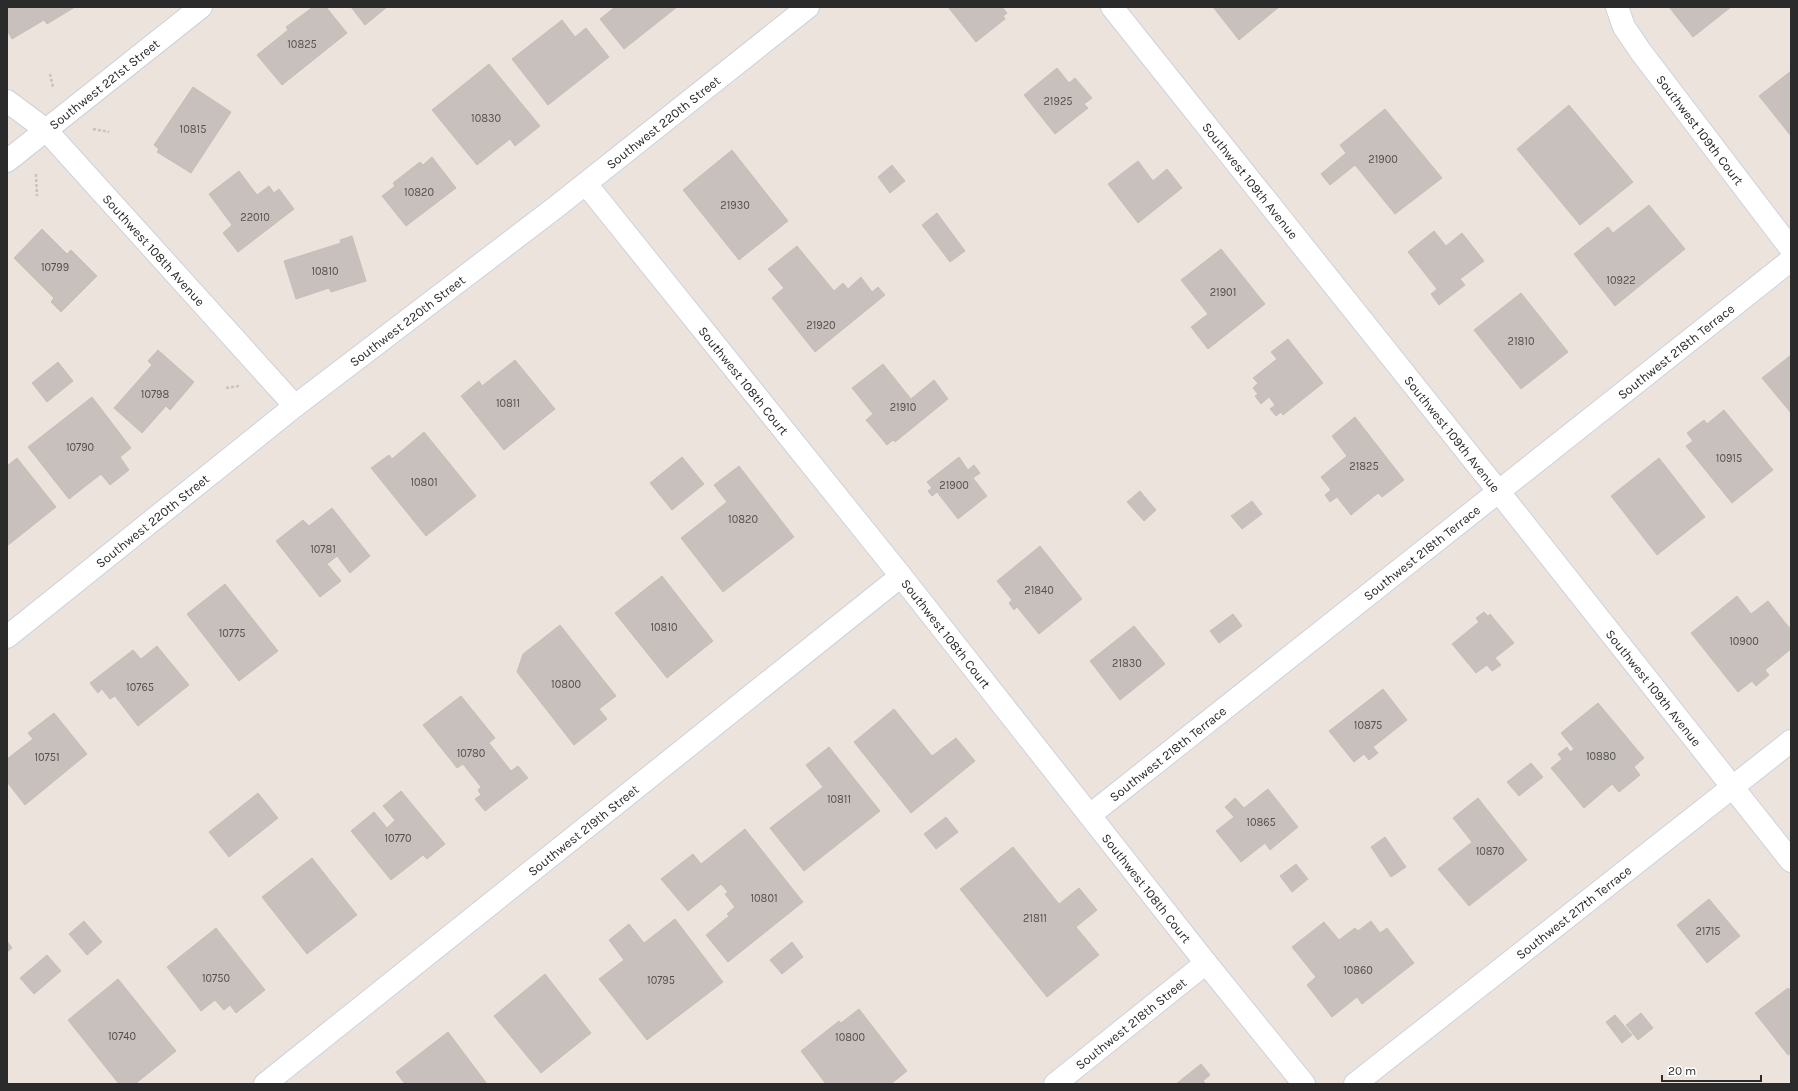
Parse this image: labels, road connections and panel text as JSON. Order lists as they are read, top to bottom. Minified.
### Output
{"streets":{"street":["Southwest 221st Street","Southwest 220th Street","Southwest 109th Court","Southwest 109th Avenue","Southwest 108th Avenue","Southwest 218th Terrace","Southwest 108th Court","Southwest 219th Street","Southwest 217th Terrace","Southwest 218th Street"]},"crossings":[["Southwest 221st Street","Southwest 108th Avenue"],["Southwest 220th Street","Southwest 108th Avenue"],["Southwest 220th Street","Southwest 108th Court"],["Southwest 109th Avenue","Southwest 218th Terrace"],["Southwest 109th Avenue","Southwest 217th Terrace"],["Southwest 218th Terrace","Southwest 108th Court"],["Southwest 108th Court","Southwest 219th Street"],["Southwest 108th Court","Southwest 218th Street"]],"house_numbers":["10825","21925","10830","10815","21900","10820","21930","22010","10799","10810","10922","21901","21920","21810","10798","10811","21910","10790","10915","21825","10801","21900","10820","10781","21840","10810","10775","10900","21830","10800","10765","10875","10780","10880","10751","10811","10865","10770","10870","10801","21811","21715","10860","10750","10795","10740","10800"],"scale_bar":"20 m"}
